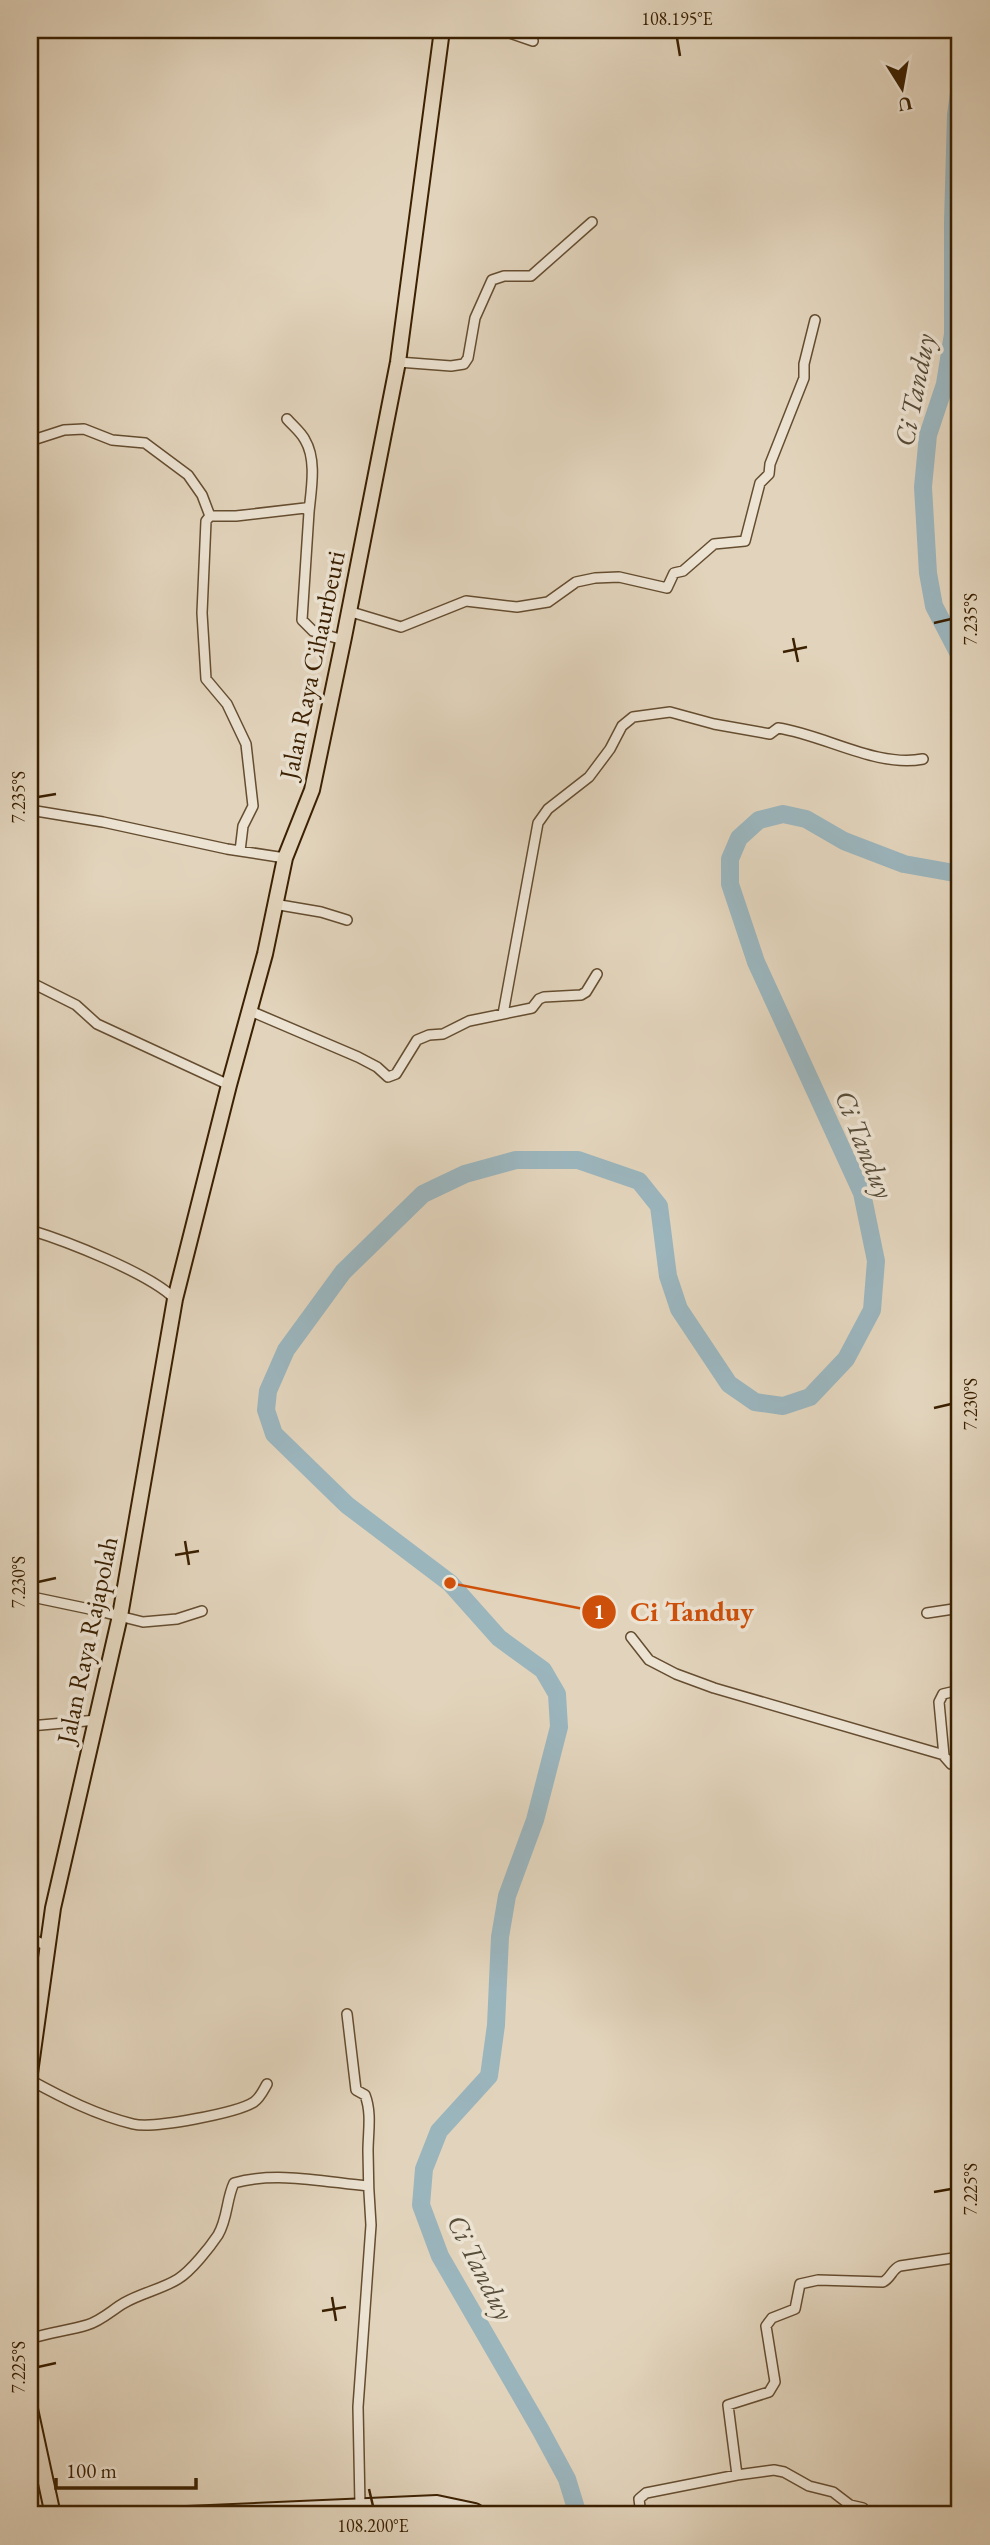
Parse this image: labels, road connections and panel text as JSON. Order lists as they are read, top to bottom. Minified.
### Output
{"streets":{"highway":["Jalan Raya Cihaurbeuti","Jalan Raya Rajapolah"]},"crossings":[["Jalan Raya Cihaurbeuti","Jalan Raya Rajapolah"]],"water":["Ci Tanduy"],"places":["Ci Tanduy"],"scale_bar":"100 m","north":"bottom","coordinates":["108.195°E","7.235°S","7.230°S","7.225°S","108.200°E"]}
